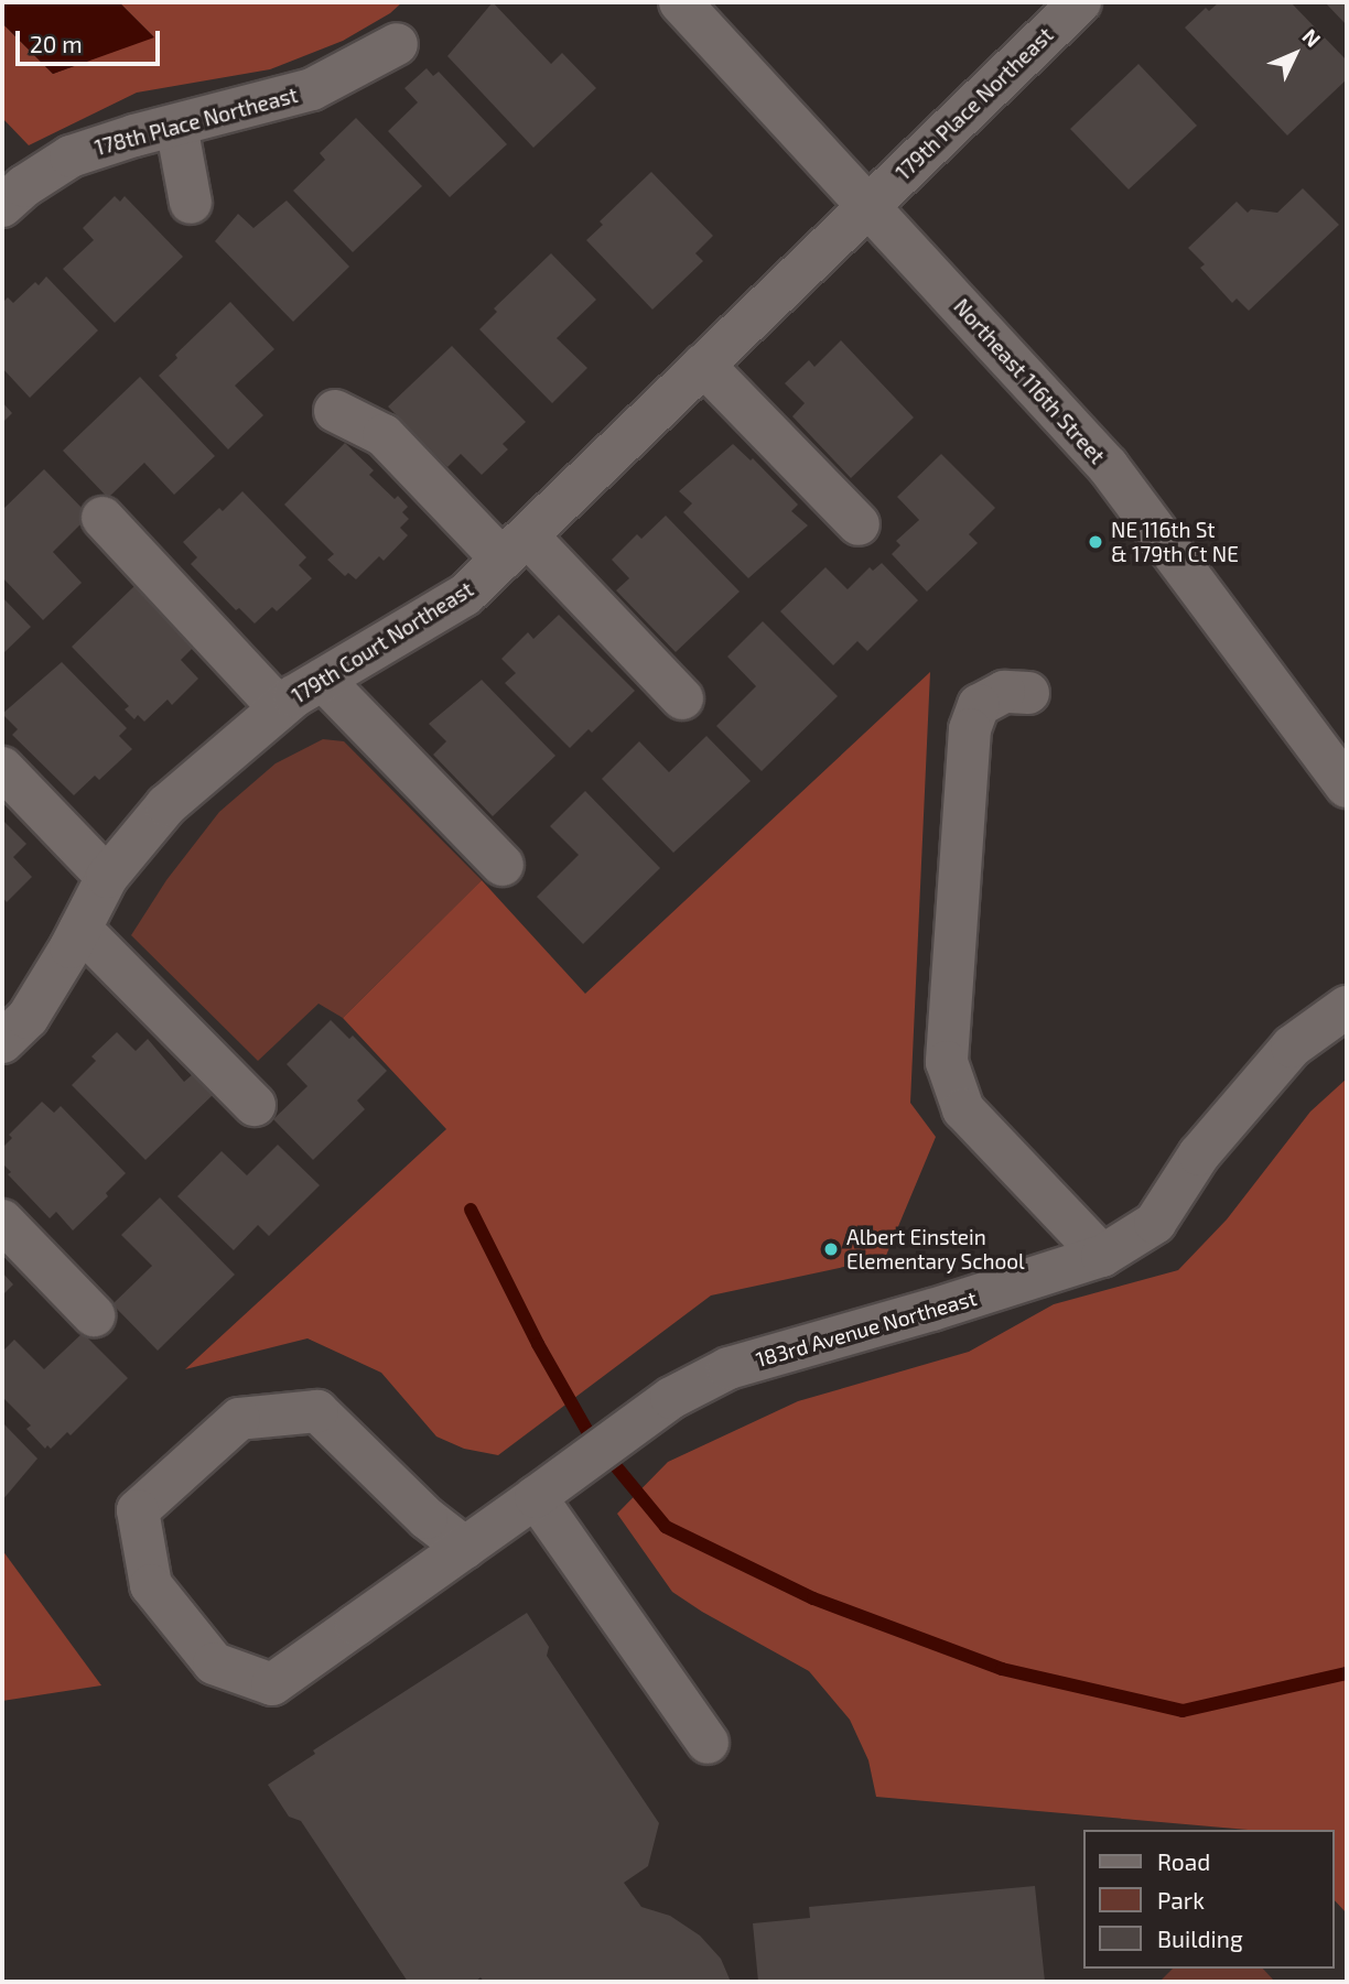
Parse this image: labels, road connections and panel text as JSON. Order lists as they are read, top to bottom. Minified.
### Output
{"streets":{"street":["179th Place Northeast","178th Place Northeast","Northeast 116th Street","179th Court Northeast","183rd Avenue Northeast"]},"crossings":[["179th Place Northeast","Northeast 116th Street"],["179th Place Northeast","179th Court Northeast"],["Northeast 116th Street","179th Court Northeast"]],"places":["NE 116th St & 179th Ct NE","Albert Einstein Elementary School"],"legend":["Road","Park","Building"],"scale_bar":"20 m","north":"top right"}
